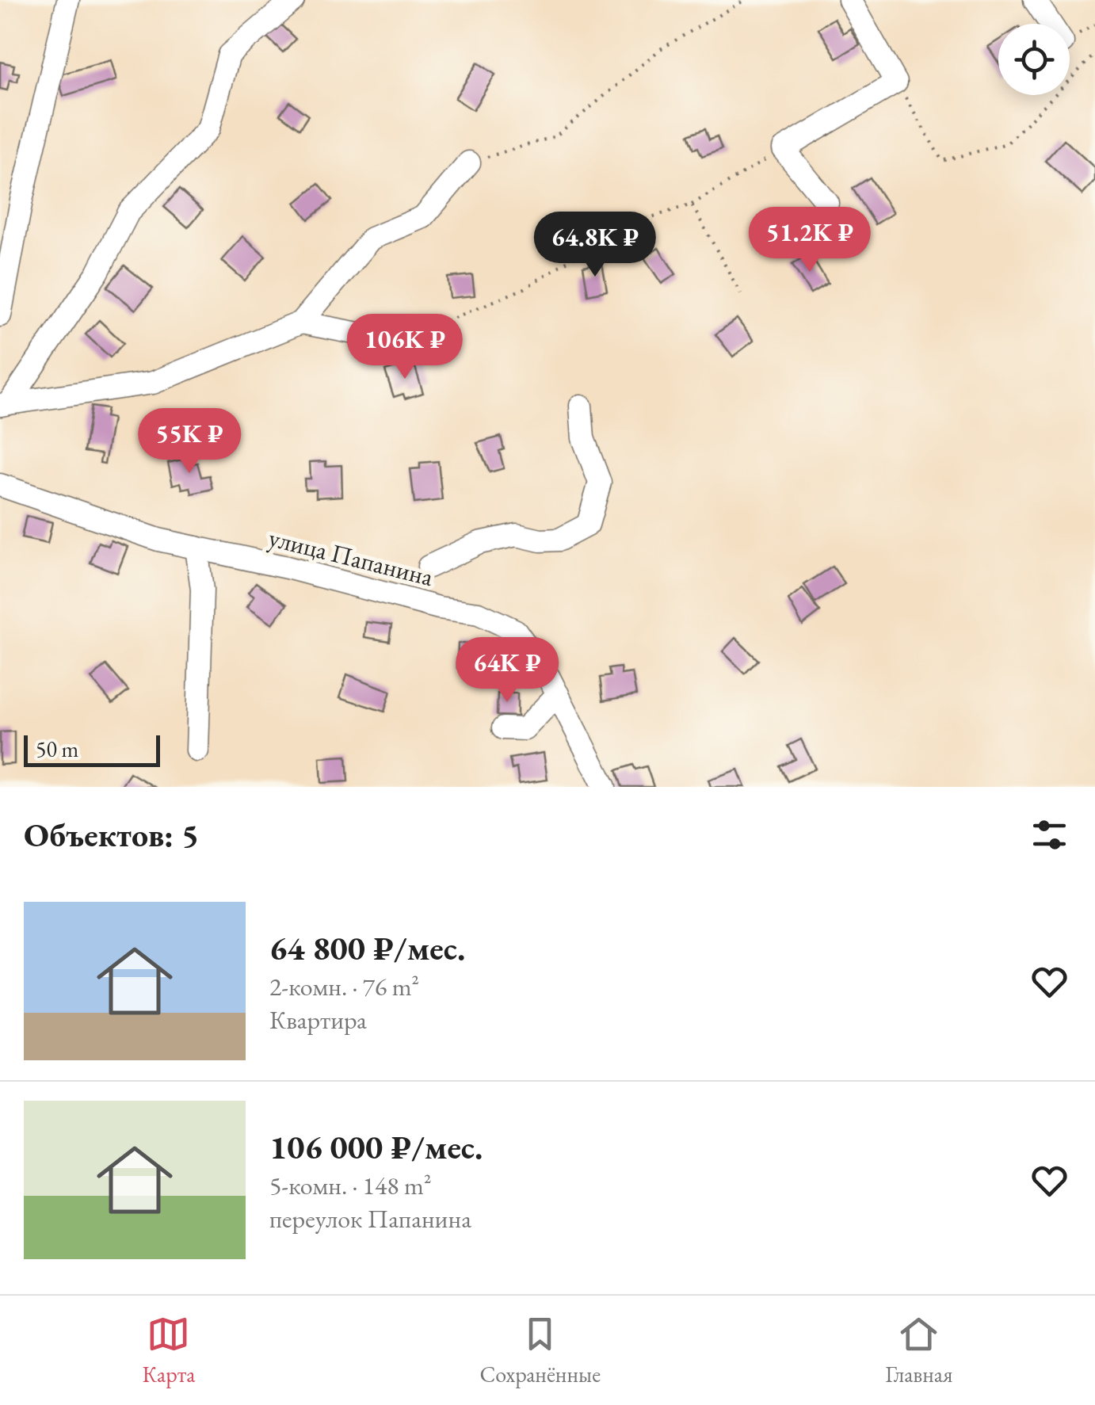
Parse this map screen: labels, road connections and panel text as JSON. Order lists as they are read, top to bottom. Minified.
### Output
{"streets":{"street":["улица Папанина"]},"scale_bar":"50 m","page":{"price":["51.2K ₽","64.8K ₽","106K ₽","55K ₽","64K ₽"],"scale":"50 m","heading":"Объектов: 5","list":[{"name":"64 800 ₽/мес.","note":"2-комн. · 76 m² · Квартира"},{"name":"106 000 ₽/мес.","note":"5-комн. · 148 m² · переулок Папанина"}],"tabs":["Карта","Сохранённые","Главная"]}}
